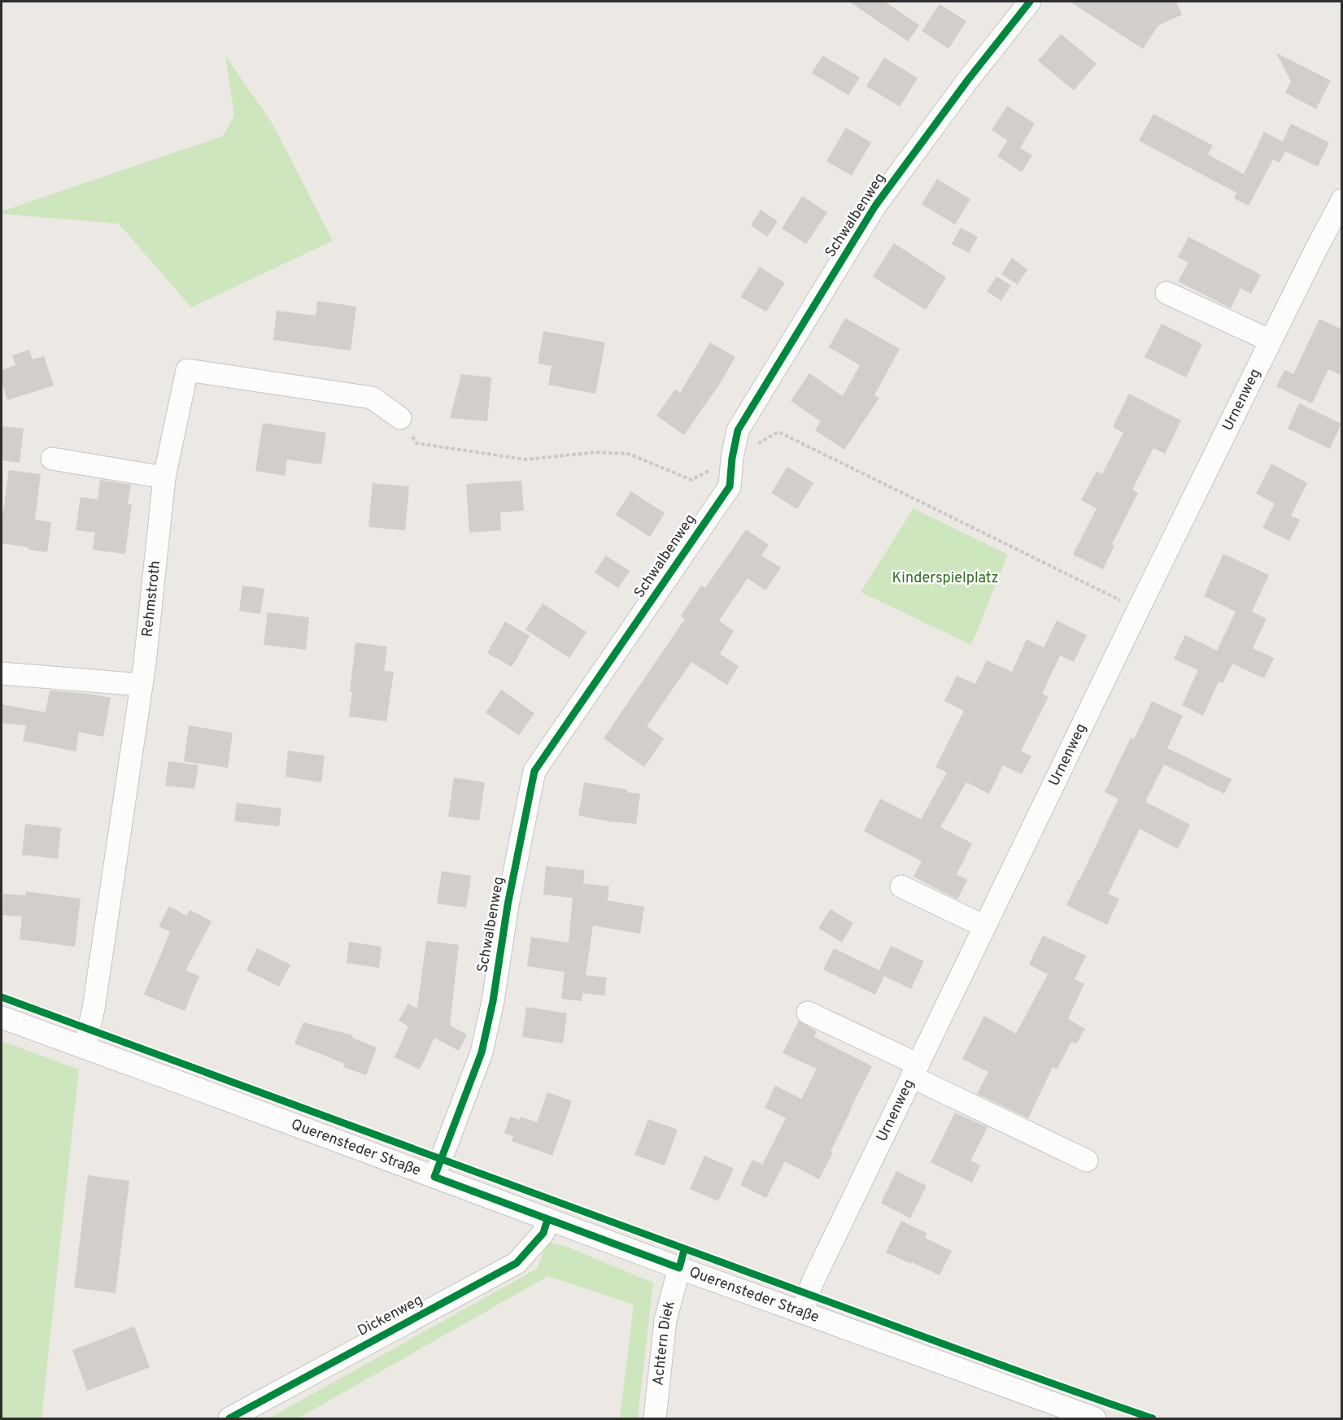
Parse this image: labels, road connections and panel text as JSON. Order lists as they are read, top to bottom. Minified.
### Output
{"streets":{"street":["Schwalbenweg","Urnenweg","Rehmstroth","Querensteder Straße","Dickenweg","Achtern Diek"]},"crossings":[["Schwalbenweg","Querensteder Straße"],["Urnenweg","Querensteder Straße"],["Rehmstroth","Querensteder Straße"],["Querensteder Straße","Dickenweg"],["Querensteder Straße","Achtern Diek"]],"parks":["Kinderspielplatz"]}
